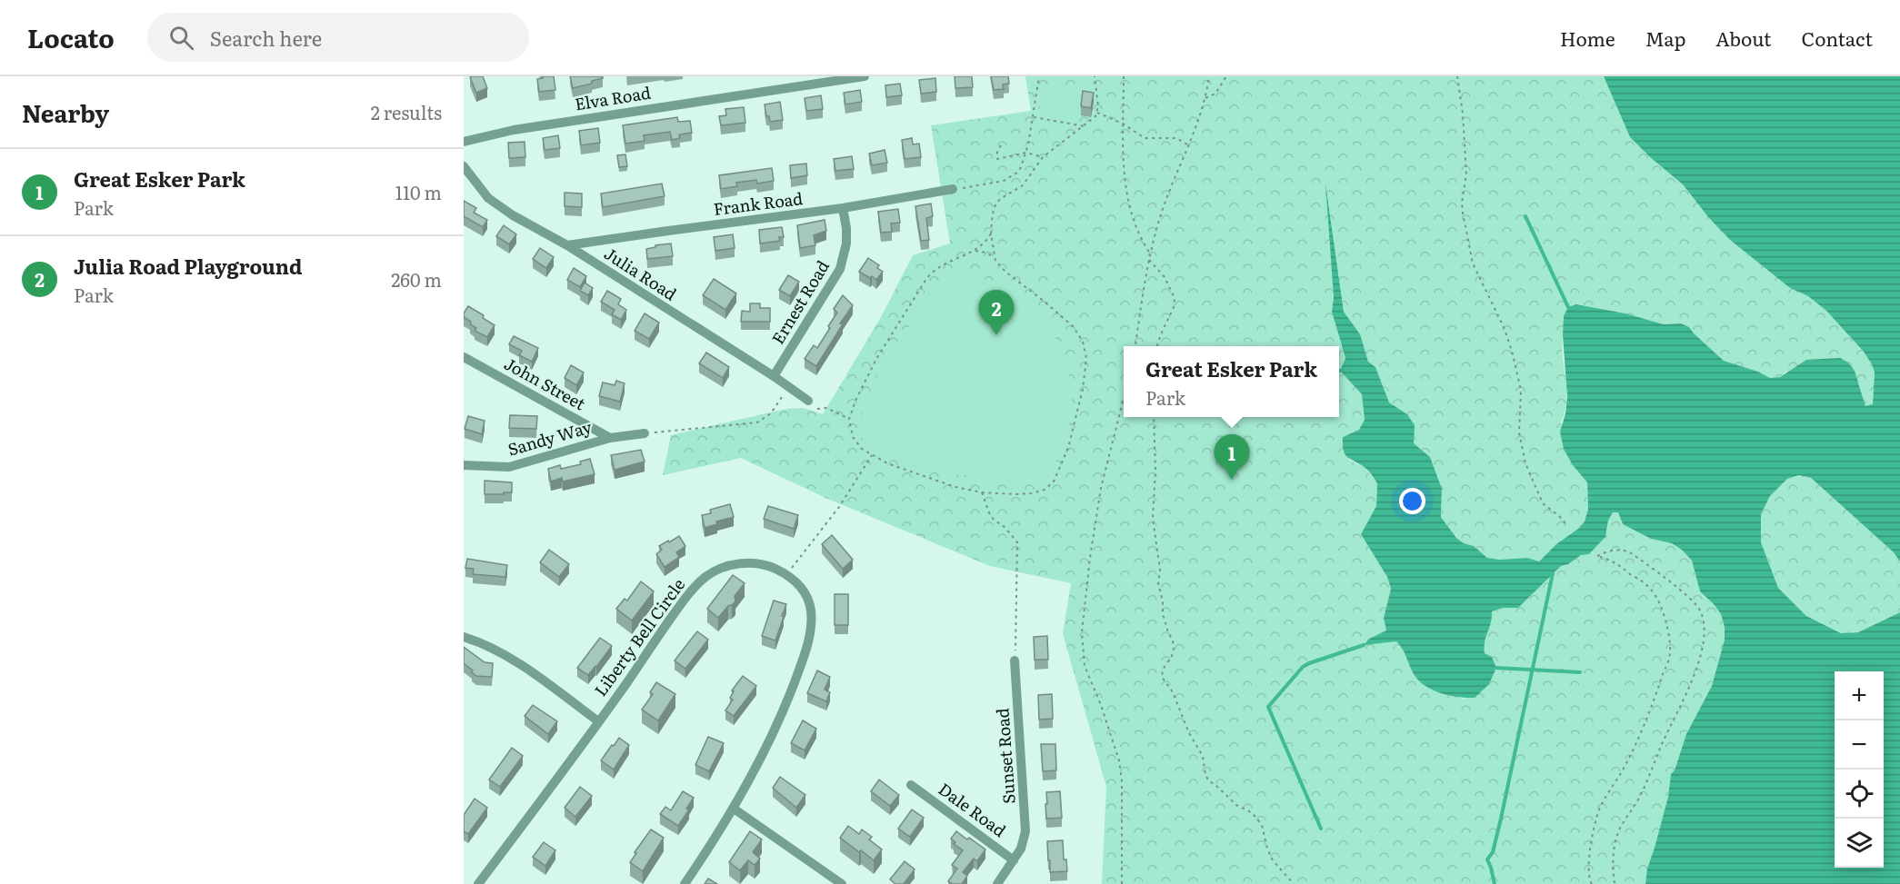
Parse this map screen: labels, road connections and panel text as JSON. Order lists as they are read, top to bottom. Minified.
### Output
{"streets":{"street":["Elva Road","Frank Road","Julia Road","Ernest Road","John Street","Sandy Way","Liberty Bell Circle","Sunset Road","Dale Road"]},"crossings":[["Frank Road","Julia Road"],["Frank Road","Ernest Road"],["Julia Road","Ernest Road"],["John Street","Sandy Way"],["Sunset Road","Dale Road"]],"page":{"header":"Locato","search":"Search here","nav":["Home","Map","About","Contact"],"heading":["Nearby","2 results"],"list":[{"mark":"1","name":"Great Esker Park","note":"Park","value":"110 m"},{"mark":"2","name":"Julia Road Playground","note":"Park","value":"260 m"}],"pins":["2","1"],"popup":["Great Esker Park","Park"],"map_buttons":["+","−"]}}
